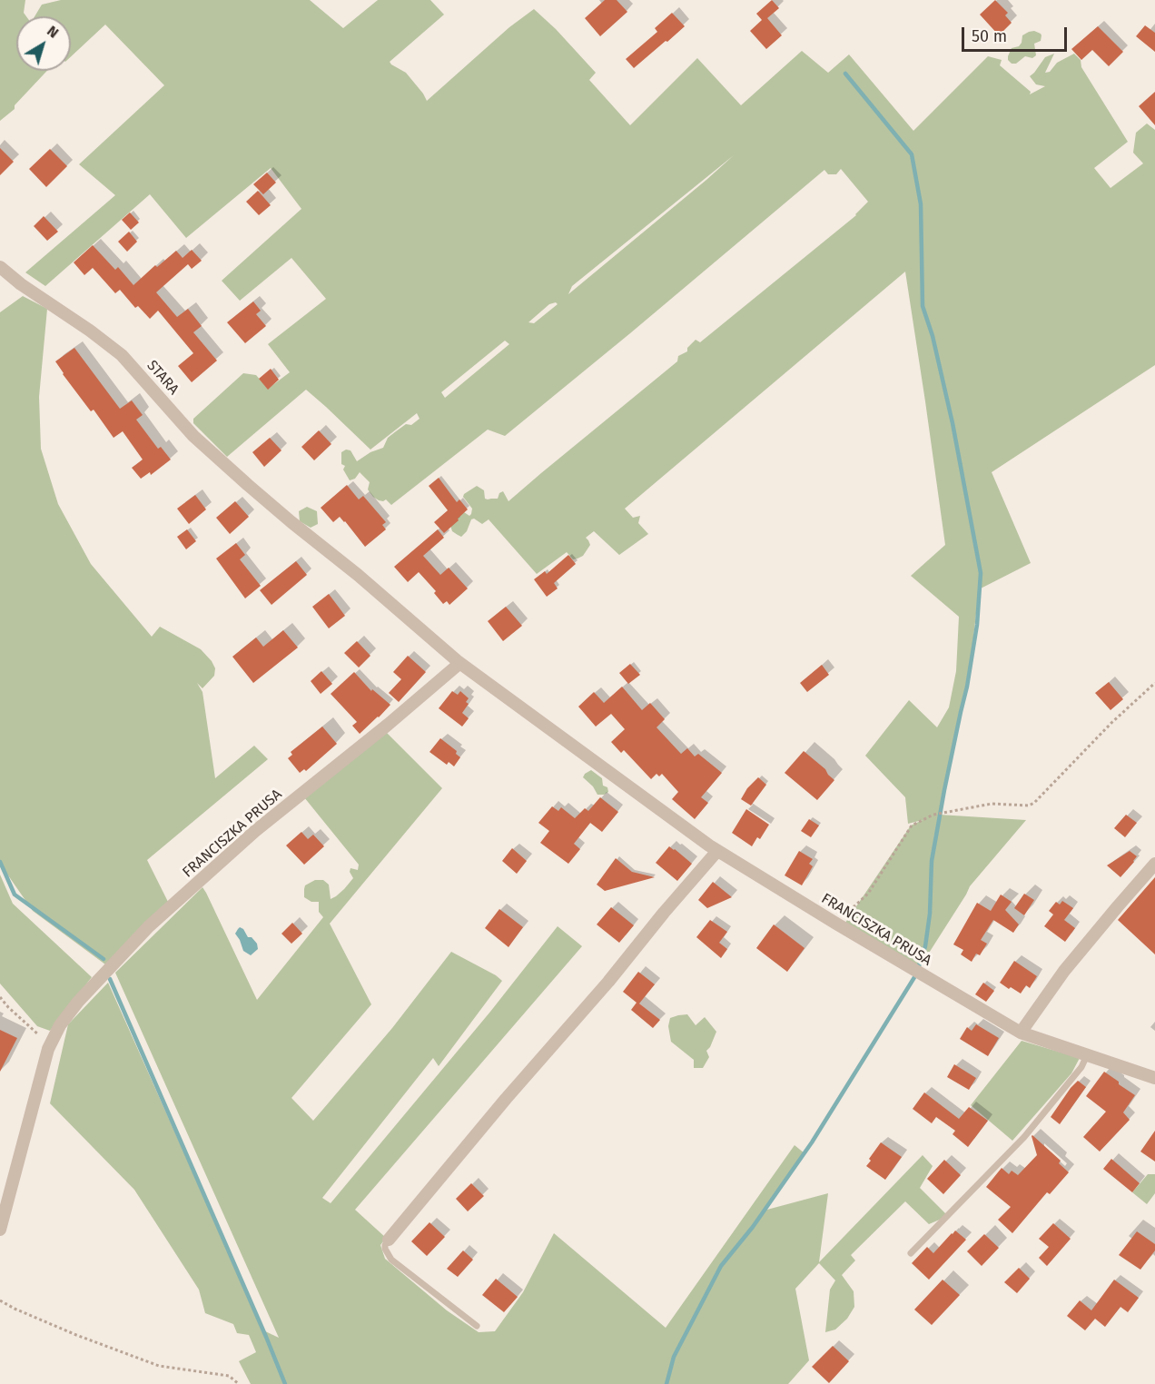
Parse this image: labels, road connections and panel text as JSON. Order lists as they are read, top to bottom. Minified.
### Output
{"streets":{"street":["STARA","FRANCISZKA PRUSA"]},"crossings":[["STARA","FRANCISZKA PRUSA"]],"scale_bar":"50 m","north":"top right"}
